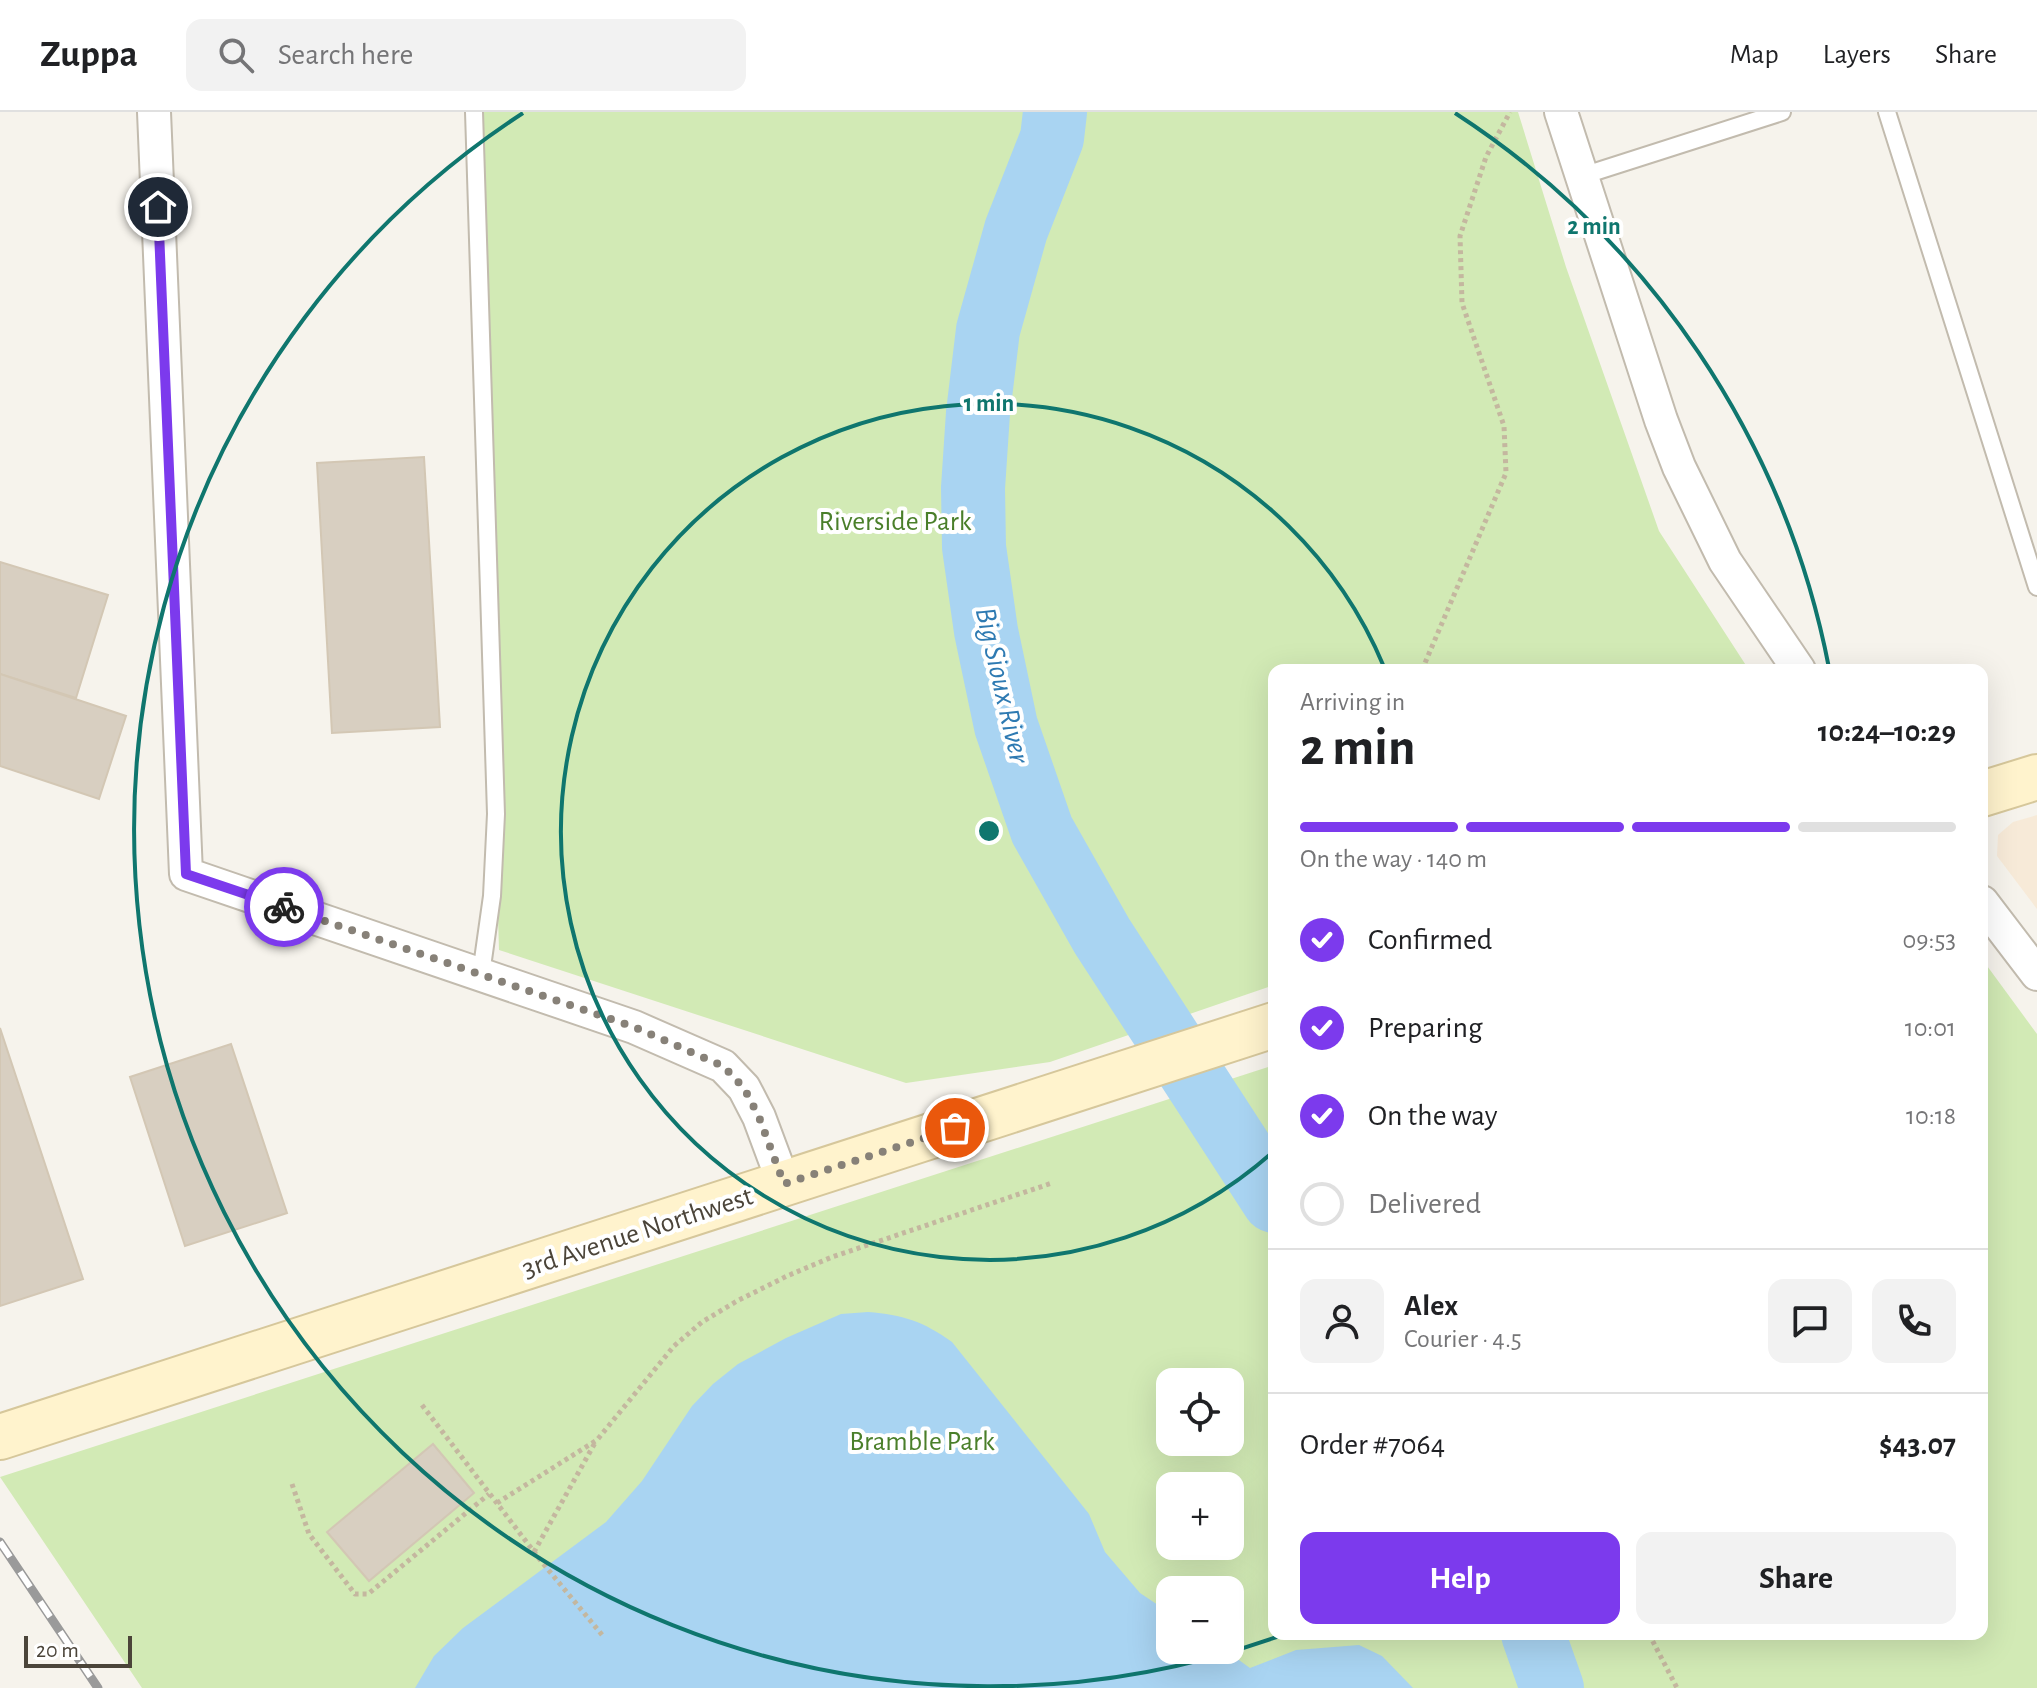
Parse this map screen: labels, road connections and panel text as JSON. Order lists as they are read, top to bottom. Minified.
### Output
{"streets":{"main road":["3rd Avenue Northwest"]},"water":["Big Sioux River"],"parks":["Riverside Park","Bramble Park"],"scale_bar":"20 m","page":{"header":"Zuppa","search":"Search here","nav":["Map","Layers","Share"],"heading":["2 min","Arriving in","10:24–10:29"],"panel":["Alex","Courier · 4.5","Order #7064","$43.07"],"bar":"On the way · 140 m","list":[["Confirmed","09:53"],["Preparing","10:01"],["On the way","10:18"],"Delivered"],"map_buttons":["+","−"],"buttons":["Help","Share"],"scale":"20 m"},"rings":["2 min","1 min"]}
